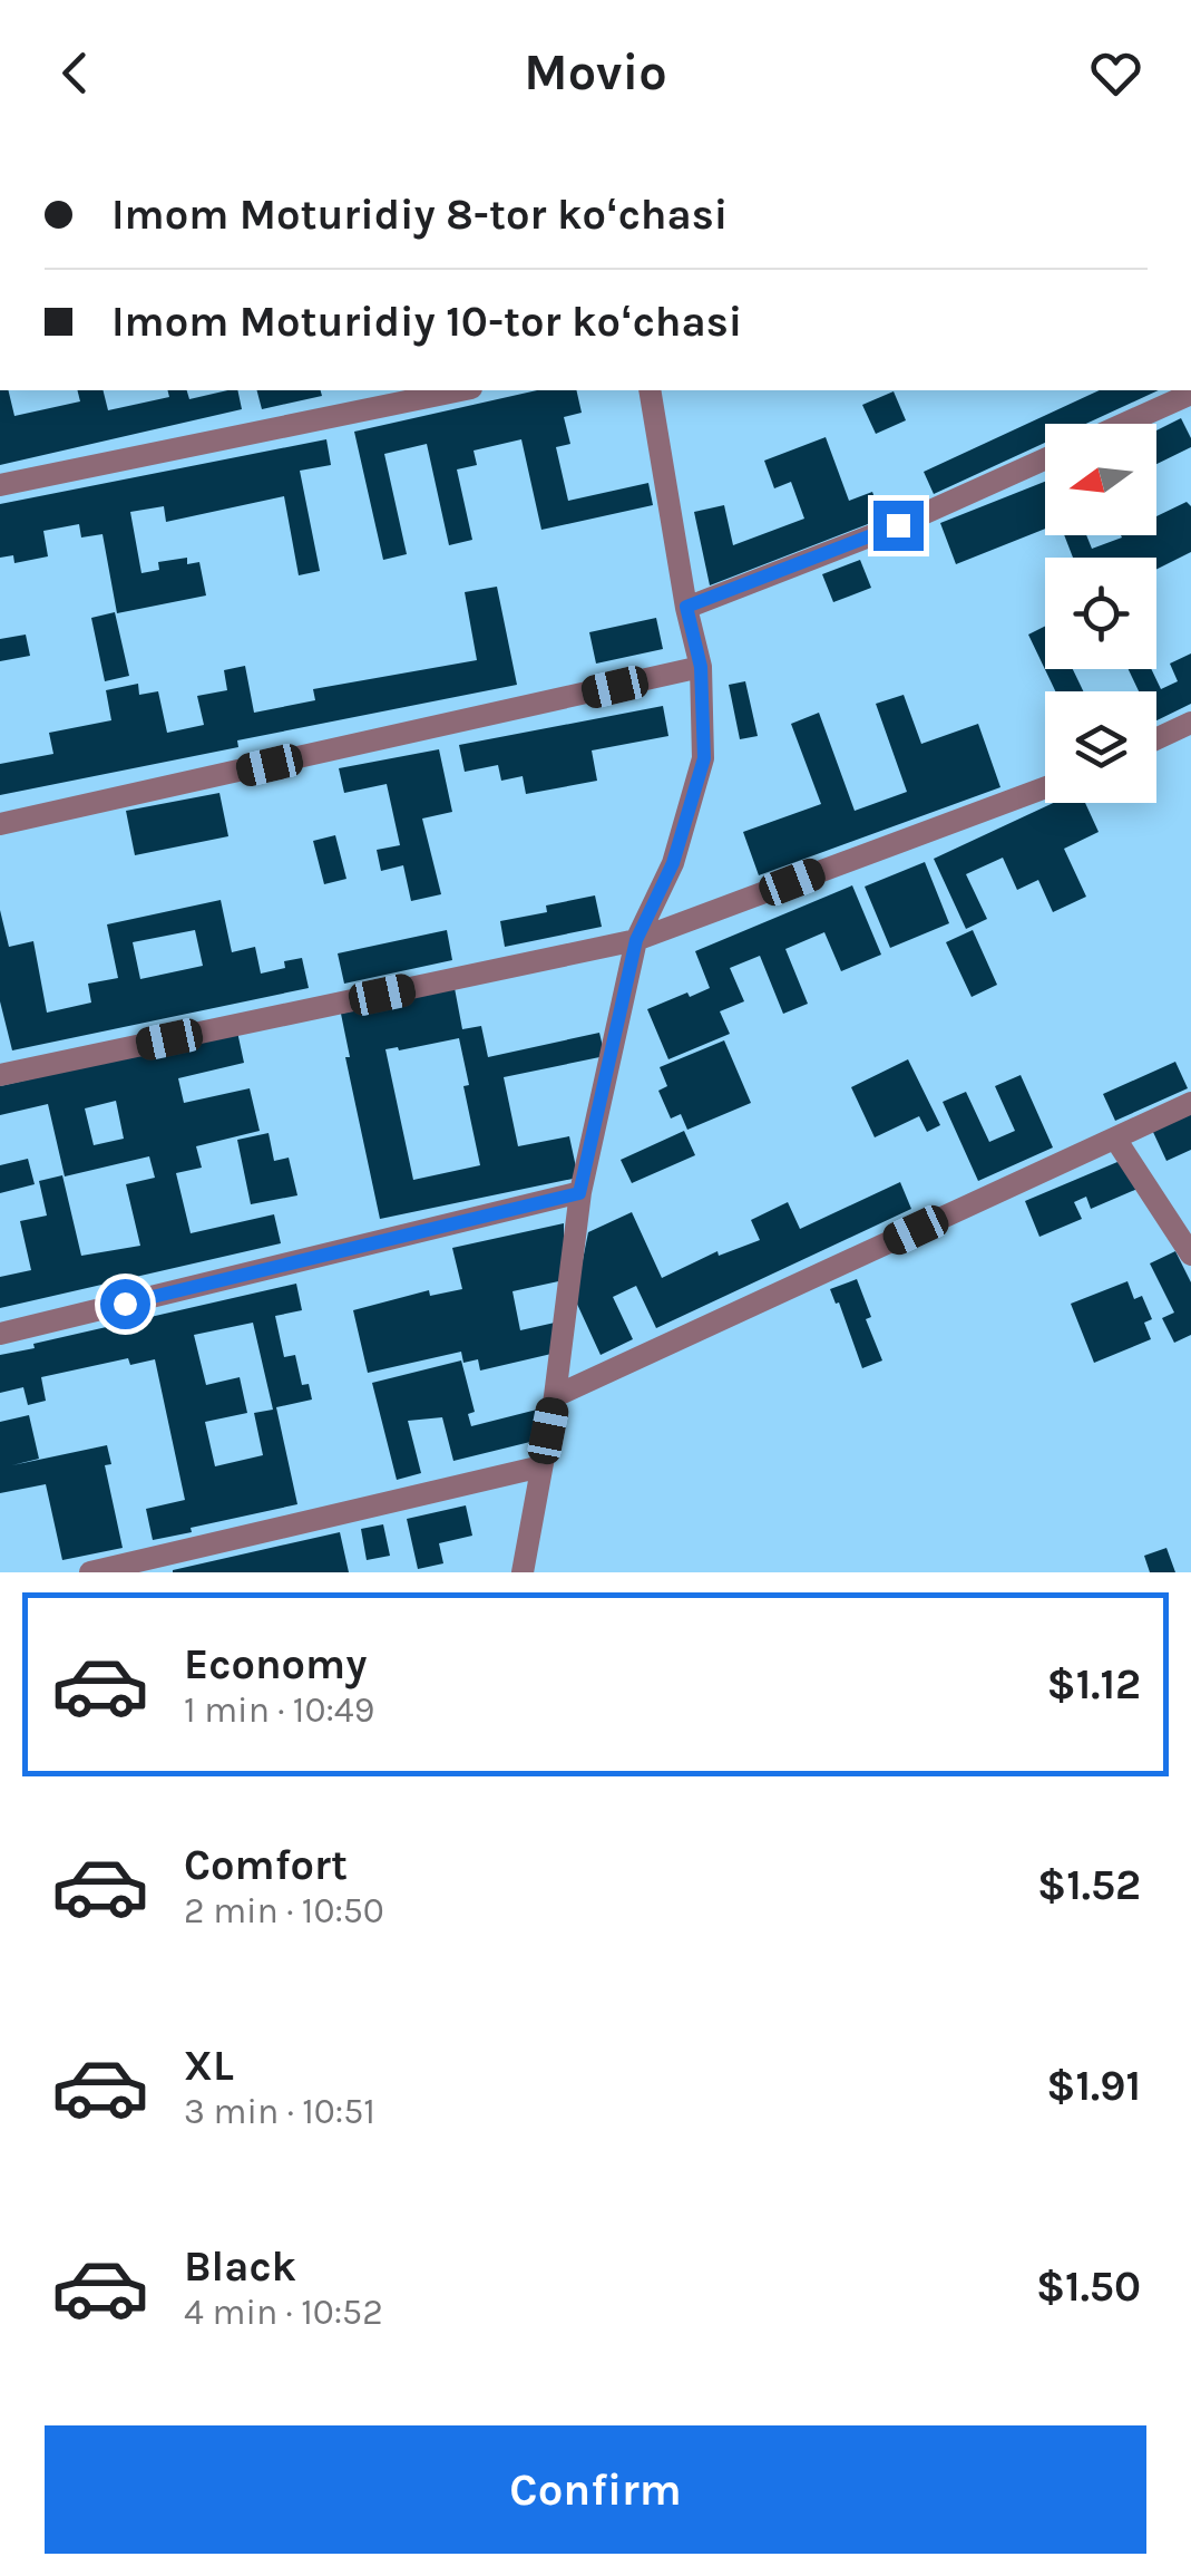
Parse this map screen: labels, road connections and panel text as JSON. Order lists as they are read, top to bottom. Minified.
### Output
{"north":"left","page":{"header":"Movio","banner":["Imom Moturidiy 8-tor koʻchasi","Imom Moturidiy 10-tor koʻchasi"],"list":[{"name":"Economy","note":"1 min · 10:49","value":"$1.12"},{"name":"Comfort","note":"2 min · 10:50","value":"$1.52"},{"name":"XL","note":"3 min · 10:51","value":"$1.91"},{"name":"Black","note":"4 min · 10:52","value":"$1.50"}],"buttons":"Confirm"}}
